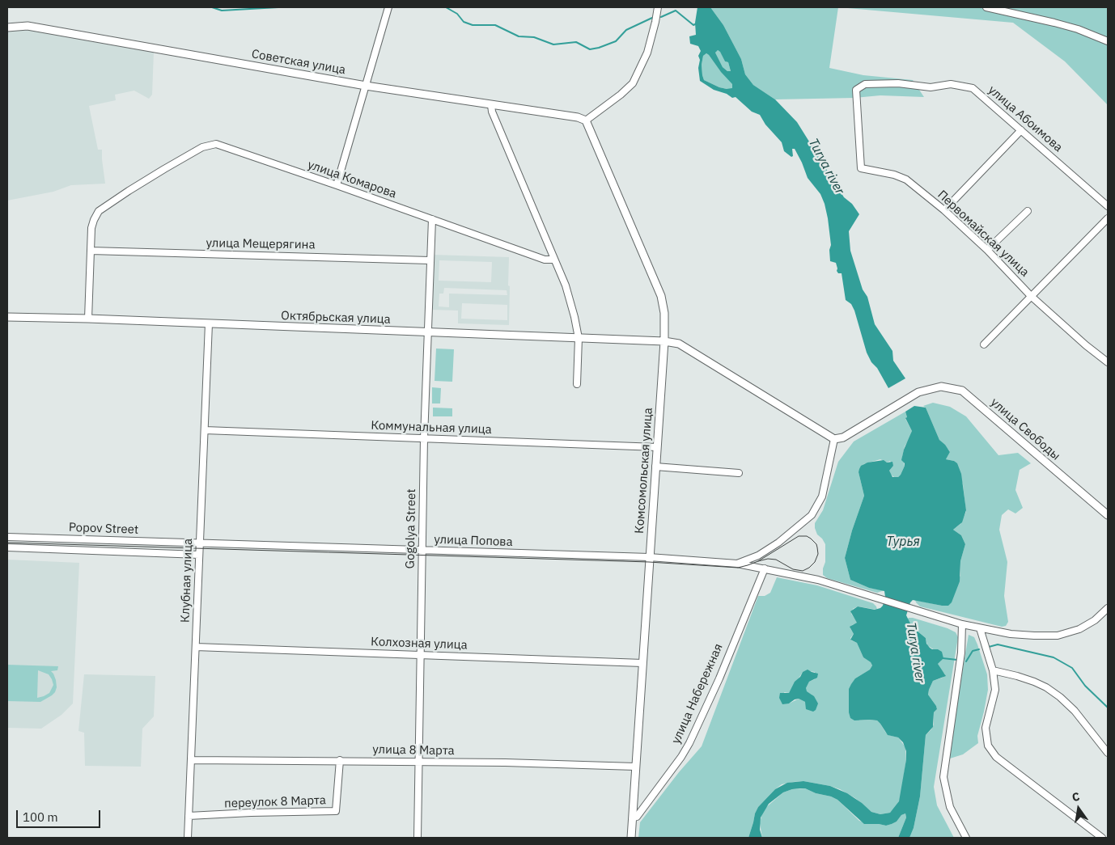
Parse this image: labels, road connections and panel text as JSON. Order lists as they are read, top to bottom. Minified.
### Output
{"streets":{"main road":["Советская улица","Октябрьская улица","улица Свободы","Комсомольская улица"],"street":["улица Абоимова","улица Комарова","Первомайская улица","улица Мещерягина","Коммунальная улица","Popov Street","Gogolya Street","улица Попова","Клубная улица","Колхозная улица","улица Набережная","улица 8 Марта","переулок 8 Марта"]},"crossings":[["Советская улица","Комсомольская улица"],["улица Абоимова","Первомайская улица"],["улица Комарова","улица Мещерягина"],["улица Комарова","Октябрьская улица"],["улица Комарова","Gogolya Street"],["улица Мещерягина","Gogolya Street"],["Октябрьская улица","улица Свободы"],["Октябрьская улица","Комсомольская улица"],["Октябрьская улица","Gogolya Street"],["Октябрьская улица","Клубная улица"],["Коммунальная улица","Комсомольская улица"],["Коммунальная улица","Gogolya Street"],["Коммунальная улица","Клубная улица"],["Комсомольская улица","улица Попова"],["Комсомольская улица","Колхозная улица"],["Комсомольская улица","улица Набережная"],["Комсомольская улица","улица 8 Марта"],["Popov Street","улица Попова"],["Popov Street","Клубная улица"],["Gogolya Street","улица Попова"],["Gogolya Street","Колхозная улица"],["Gogolya Street","улица 8 Марта"],["улица Попова","Клубная улица"],["улица Попова","улица Набережная"],["Клубная улица","Колхозная улица"],["Клубная улица","улица 8 Марта"],["Клубная улица","переулок 8 Марта"],["улица 8 Марта","переулок 8 Марта"]],"water":["Turya river","Турья"],"scale_bar":"100 m","north":"top"}
